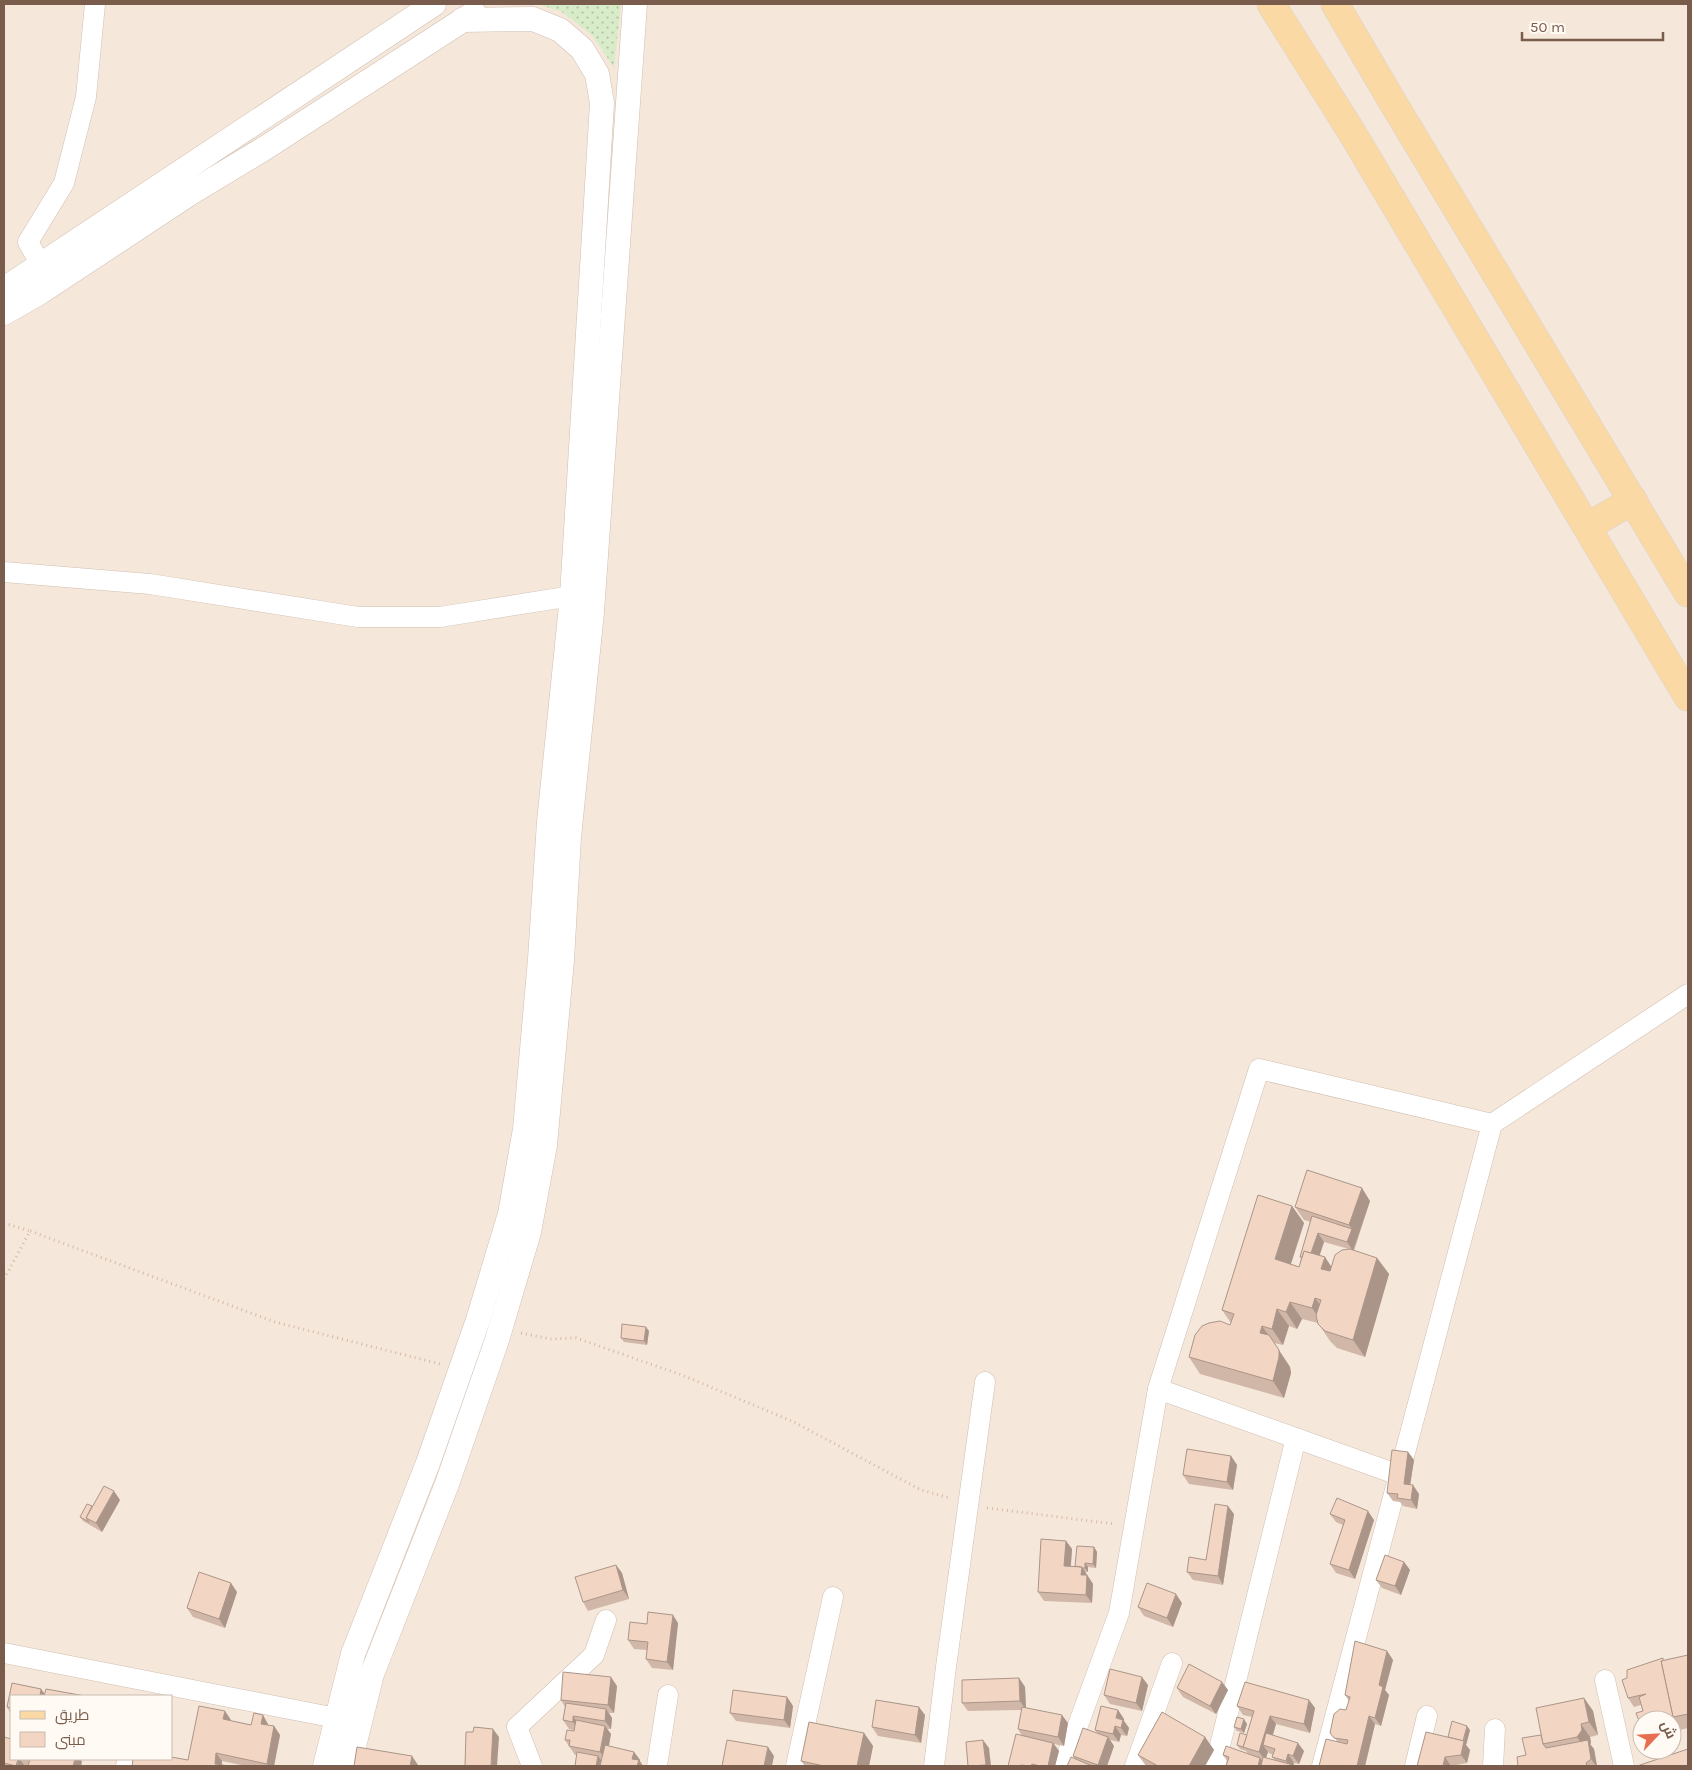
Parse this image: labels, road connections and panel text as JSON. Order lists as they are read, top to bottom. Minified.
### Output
{"legend":["طريق","مبنى"],"scale_bar":"50 m","north":"top right"}
